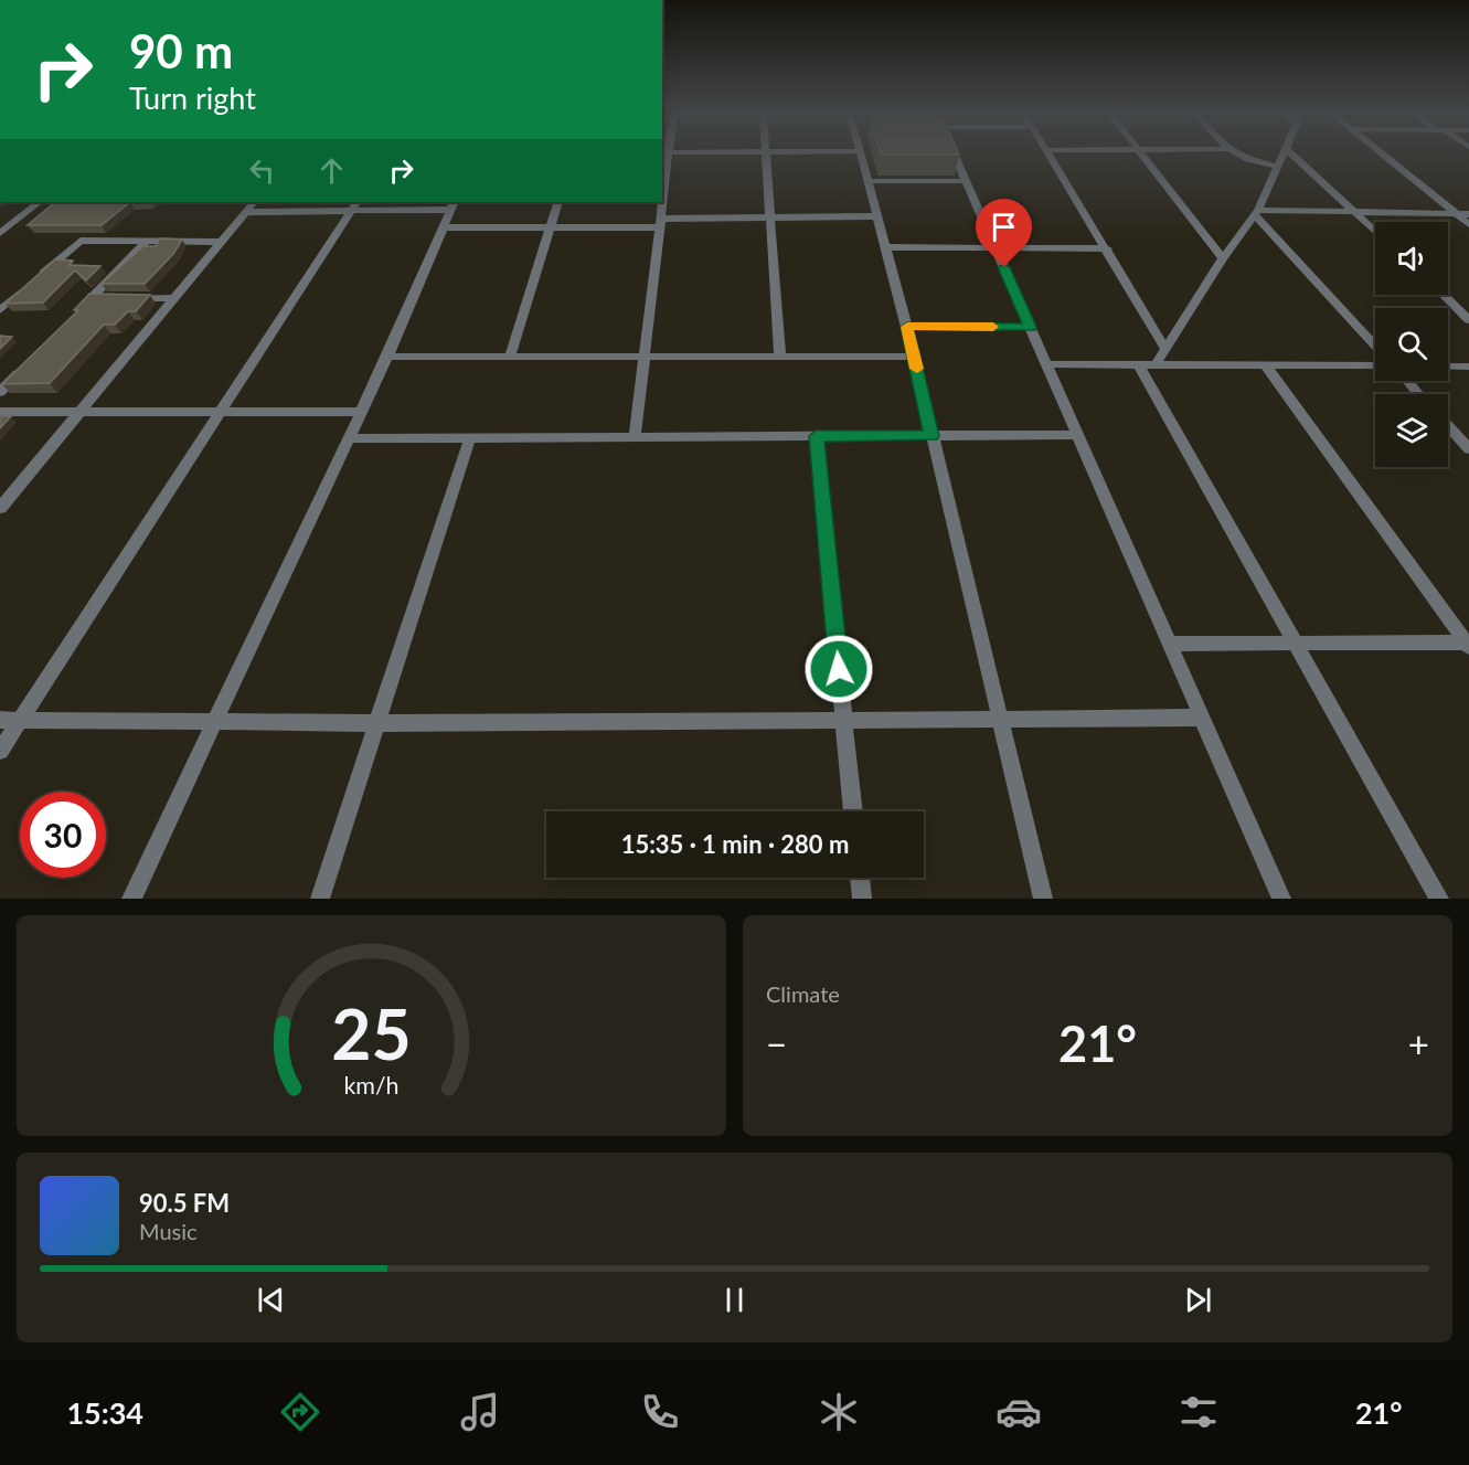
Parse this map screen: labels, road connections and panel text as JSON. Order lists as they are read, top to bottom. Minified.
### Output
{"page":{"turn":["90 m","Turn right"],"limit":"30","trip":"15:35 · 1 min · 280 m","tile":"Climate","heat":["−","21°","+"],"song":["90.5 FM","Music"],"tabs":["15:34","21°"],"gauge":["25","km/h"]}}
